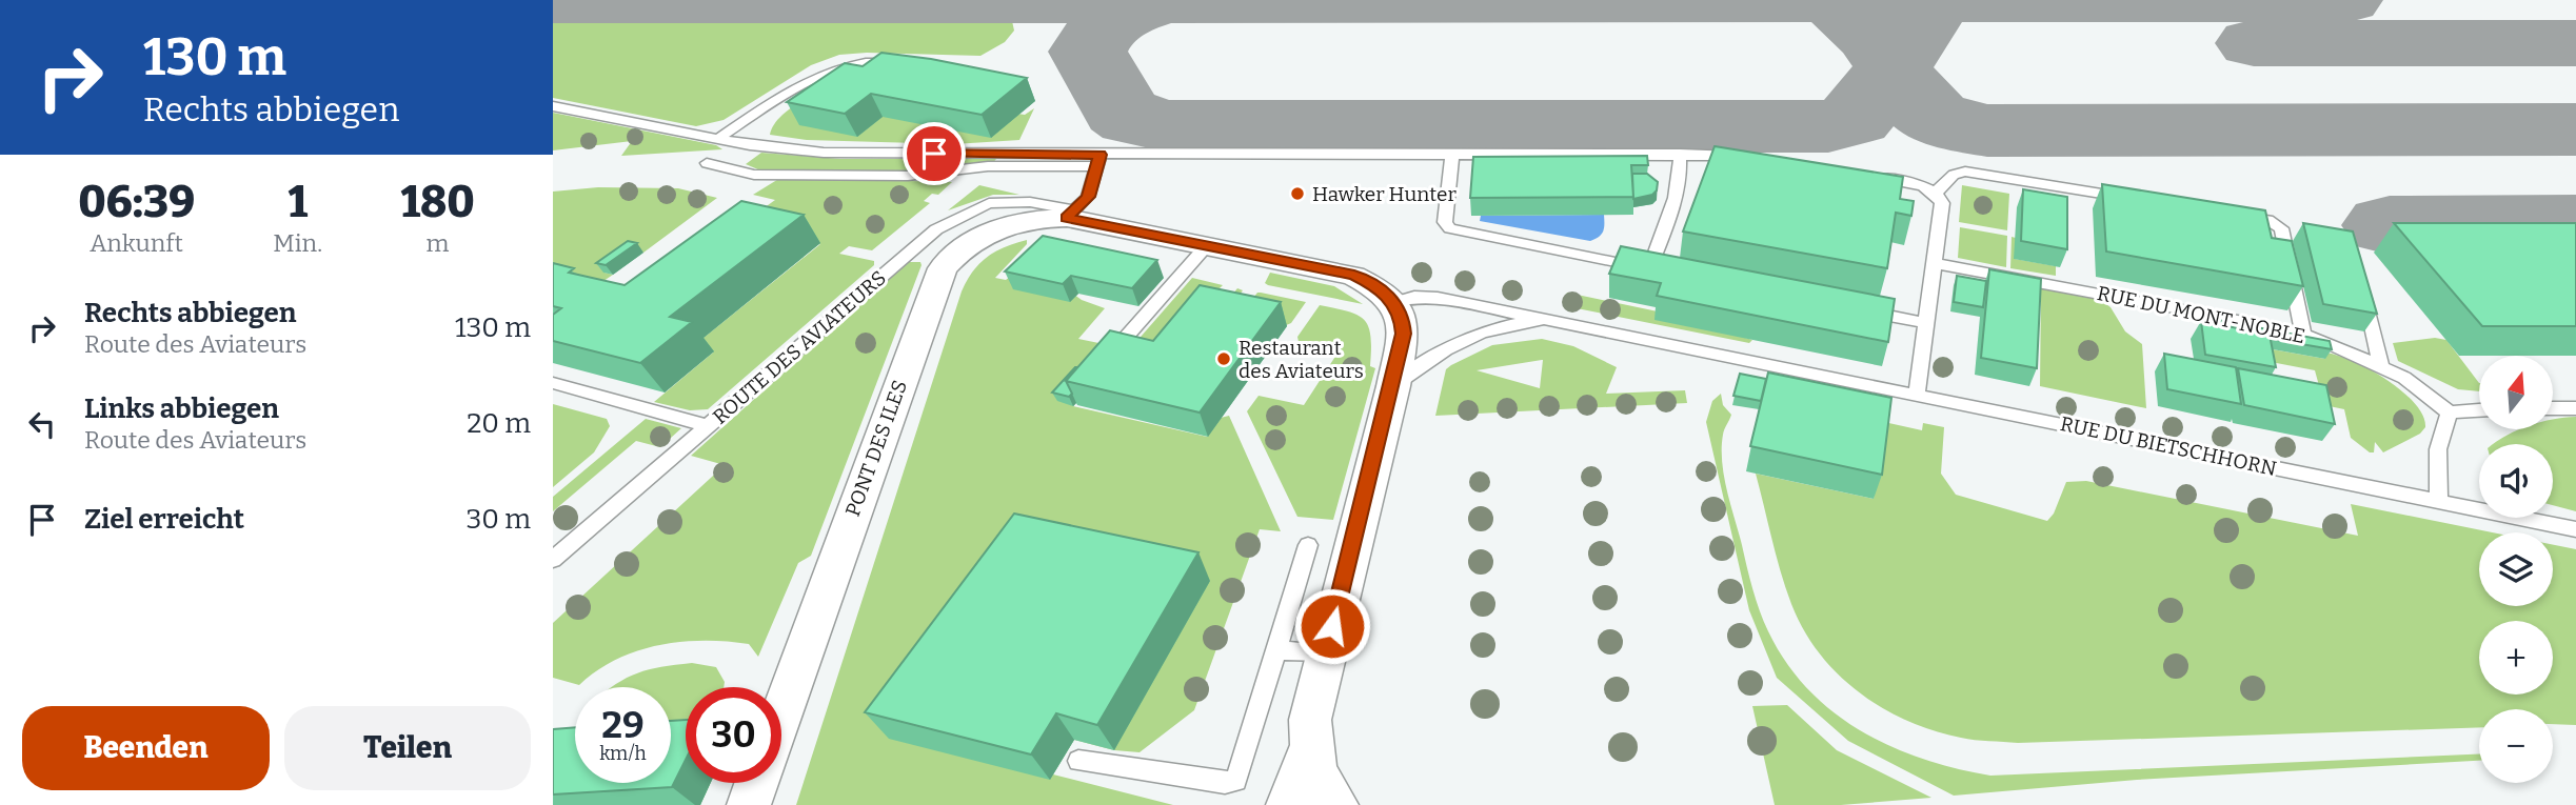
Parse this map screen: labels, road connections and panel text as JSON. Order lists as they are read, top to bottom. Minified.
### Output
{"streets":{"street":["ROUTE DES AVIATEURS","PONT DES ILES"],"lane":["RUE DU MONT-NOBLE","RUE DU BIETSCHHORN"]},"crossings":[["ROUTE DES AVIATEURS","PONT DES ILES"]],"places":["Hawker Hunter","Restaurant des Aviateurs"],"north":"top","page":{"turn":["130 m","Rechts abbiegen"],"eta":["06:39","Ankunft","1","Min.","180","m"],"list":[{"name":"Rechts abbiegen","note":"Route des Aviateurs","value":"130 m"},{"name":"Links abbiegen","note":"Route des Aviateurs","value":"20 m"},{"name":"Ziel erreicht","value":"30 m"}],"map_buttons":["+","−"],"speed":"29 km/h","limit":"30","buttons":["Beenden","Teilen"]}}
